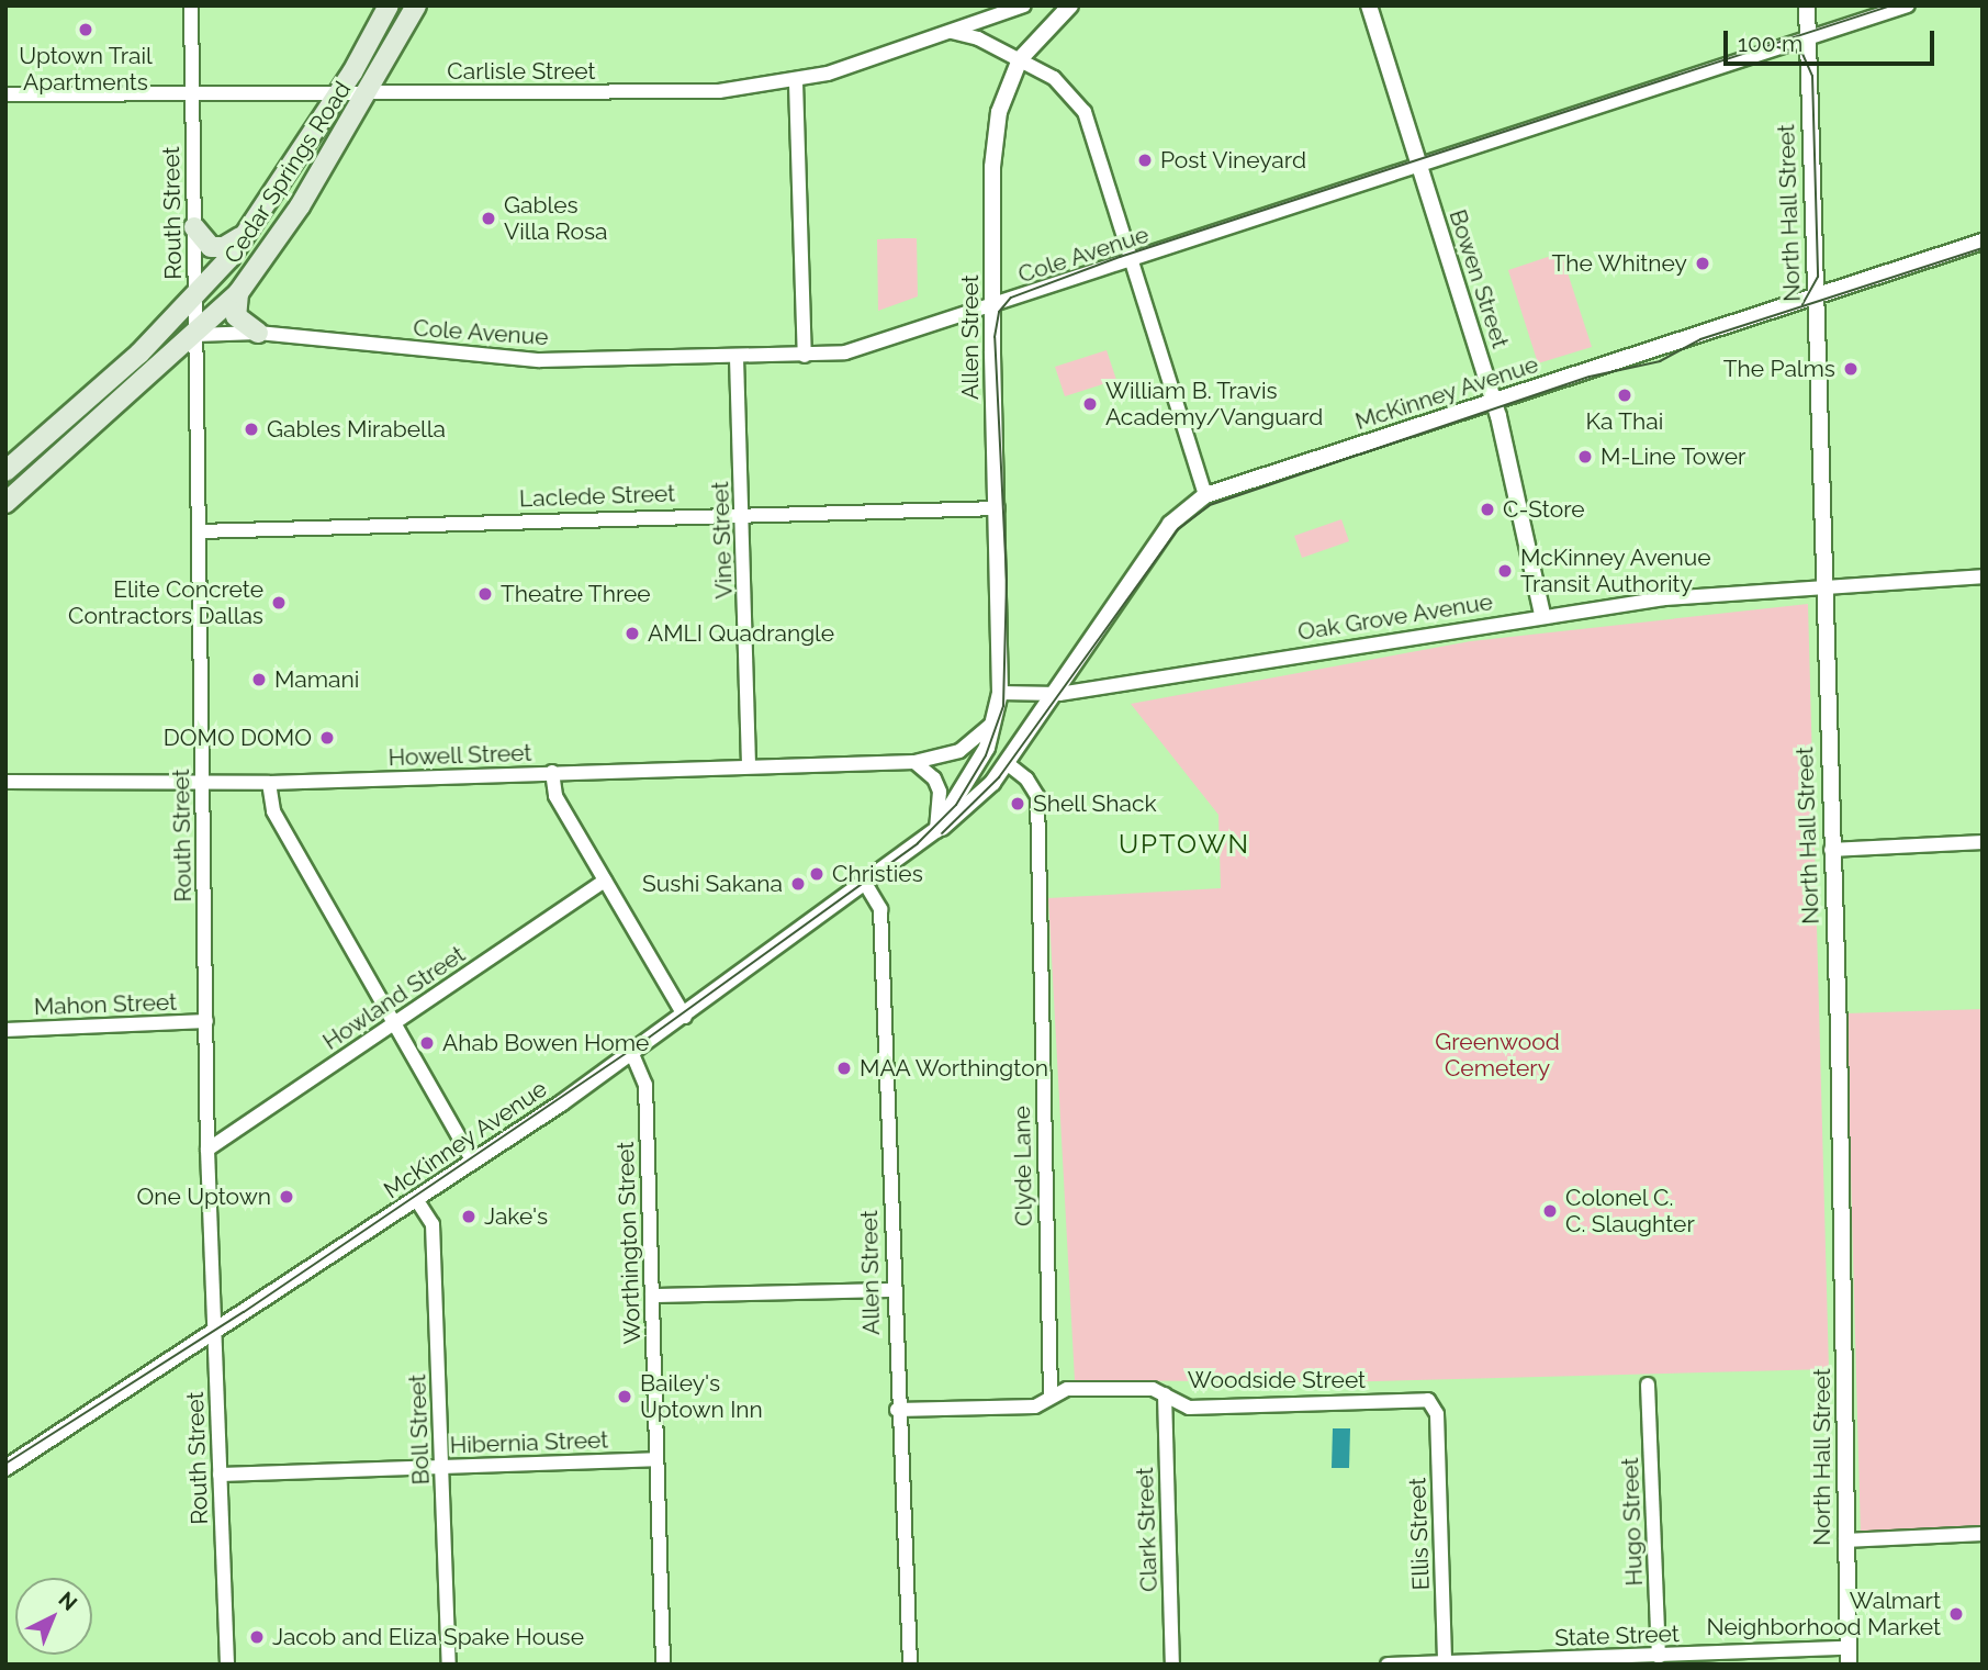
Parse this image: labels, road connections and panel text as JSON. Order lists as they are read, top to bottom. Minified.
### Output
{"streets":{"main road":["Cedar Springs Road"],"street":["Carlisle Street","Routh Street","North Hall Street","Cole Avenue","Bowen Street","Allen Street","McKinney Avenue","Laclede Street","Vine Street","Oak Grove Avenue","Howell Street","Howland Street","Mahon Street","Clyde Lane","Worthington Street","Woodside Street","Boll Street","Hibernia Street","Hugo Street","Clark Street","Ellis Street","State Street"]},"crossings":[["Carlisle Street","Cedar Springs Road"],["Carlisle Street","Routh Street"],["Cedar Springs Road","Routh Street"],["Cedar Springs Road","Cole Avenue"],["Routh Street","Cole Avenue"],["Routh Street","McKinney Avenue"],["Routh Street","Laclede Street"],["Routh Street","Howell Street"],["Routh Street","Howland Street"],["Routh Street","Mahon Street"],["Routh Street","Hibernia Street"],["North Hall Street","Cole Avenue"],["North Hall Street","McKinney Avenue"],["North Hall Street","Oak Grove Avenue"],["North Hall Street","State Street"],["Cole Avenue","Bowen Street"],["Cole Avenue","Allen Street"],["Cole Avenue","Vine Street"],["Bowen Street","McKinney Avenue"],["Bowen Street","Oak Grove Avenue"],["Allen Street","McKinney Avenue"],["Allen Street","Laclede Street"],["Allen Street","Oak Grove Avenue"],["Allen Street","Woodside Street"],["McKinney Avenue","Oak Grove Avenue"],["McKinney Avenue","Howell Street"],["McKinney Avenue","Clyde Lane"],["McKinney Avenue","Worthington Street"],["McKinney Avenue","Boll Street"],["Laclede Street","Vine Street"],["Vine Street","Howell Street"],["Clyde Lane","Woodside Street"],["Worthington Street","Hibernia Street"],["Woodside Street","Clark Street"],["Woodside Street","Ellis Street"],["Boll Street","Hibernia Street"],["Hugo Street","State Street"],["Ellis Street","State Street"]],"districts":["UPTOWN"],"parks":["Greenwood Cemetery"],"places":["Uptown Trail Apartments","Post Vineyard","Gables Villa Rosa","The Whitney","The Palms","Ka Thai","William B. Travis Academy/Vanguard","Gables Mirabella","M-Line Tower","C-Store","McKinney Avenue Transit Authority","Theatre Three","Elite Concrete Contractors Dallas","AMLI Quadrangle","Mamani","DOMO DOMO","Shell Shack","Christies","Sushi Sakana","Ahab Bowen Home","MAA Worthington","One Uptown","Colonel C. C. Slaughter","Jake's","Bailey's Uptown Inn","Walmart Neighborhood Market","Jacob and Eliza Spake House"],"scale_bar":"100 m","north":"top right"}
